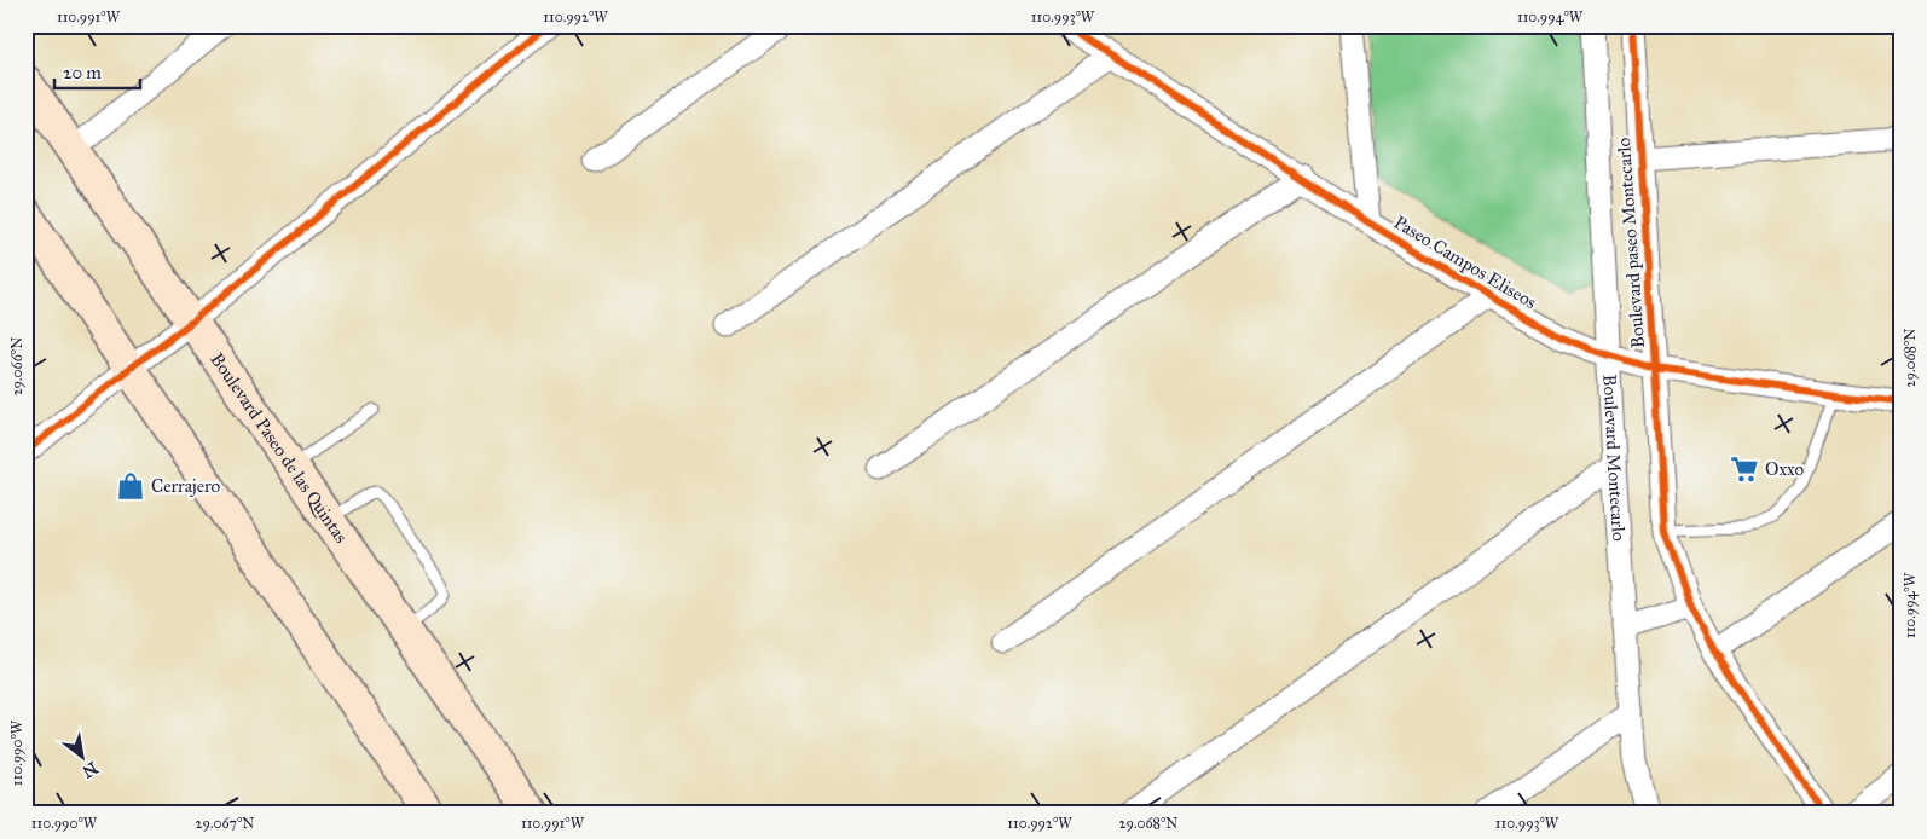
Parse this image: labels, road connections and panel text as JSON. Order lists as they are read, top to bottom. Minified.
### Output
{"streets":{"main road":["Boulevard Paseo de las Quintas"],"street":["Boulevard paseo Montecarlo","Paseo Campos Eliseos","Boulevard Montecarlo"]},"crossings":[["Boulevard paseo Montecarlo","Paseo Campos Eliseos"],["Paseo Campos Eliseos","Boulevard Montecarlo"]],"places":{"supermarket":["Oxxo"],"shop":["Cerrajero"]},"scale_bar":"20 m","north":"bottom right","coordinates":["110.991°W","110.992°W","110.993°W","110.994°W","29.068°N","29.066°N","110.990°W","29.067°N"]}
